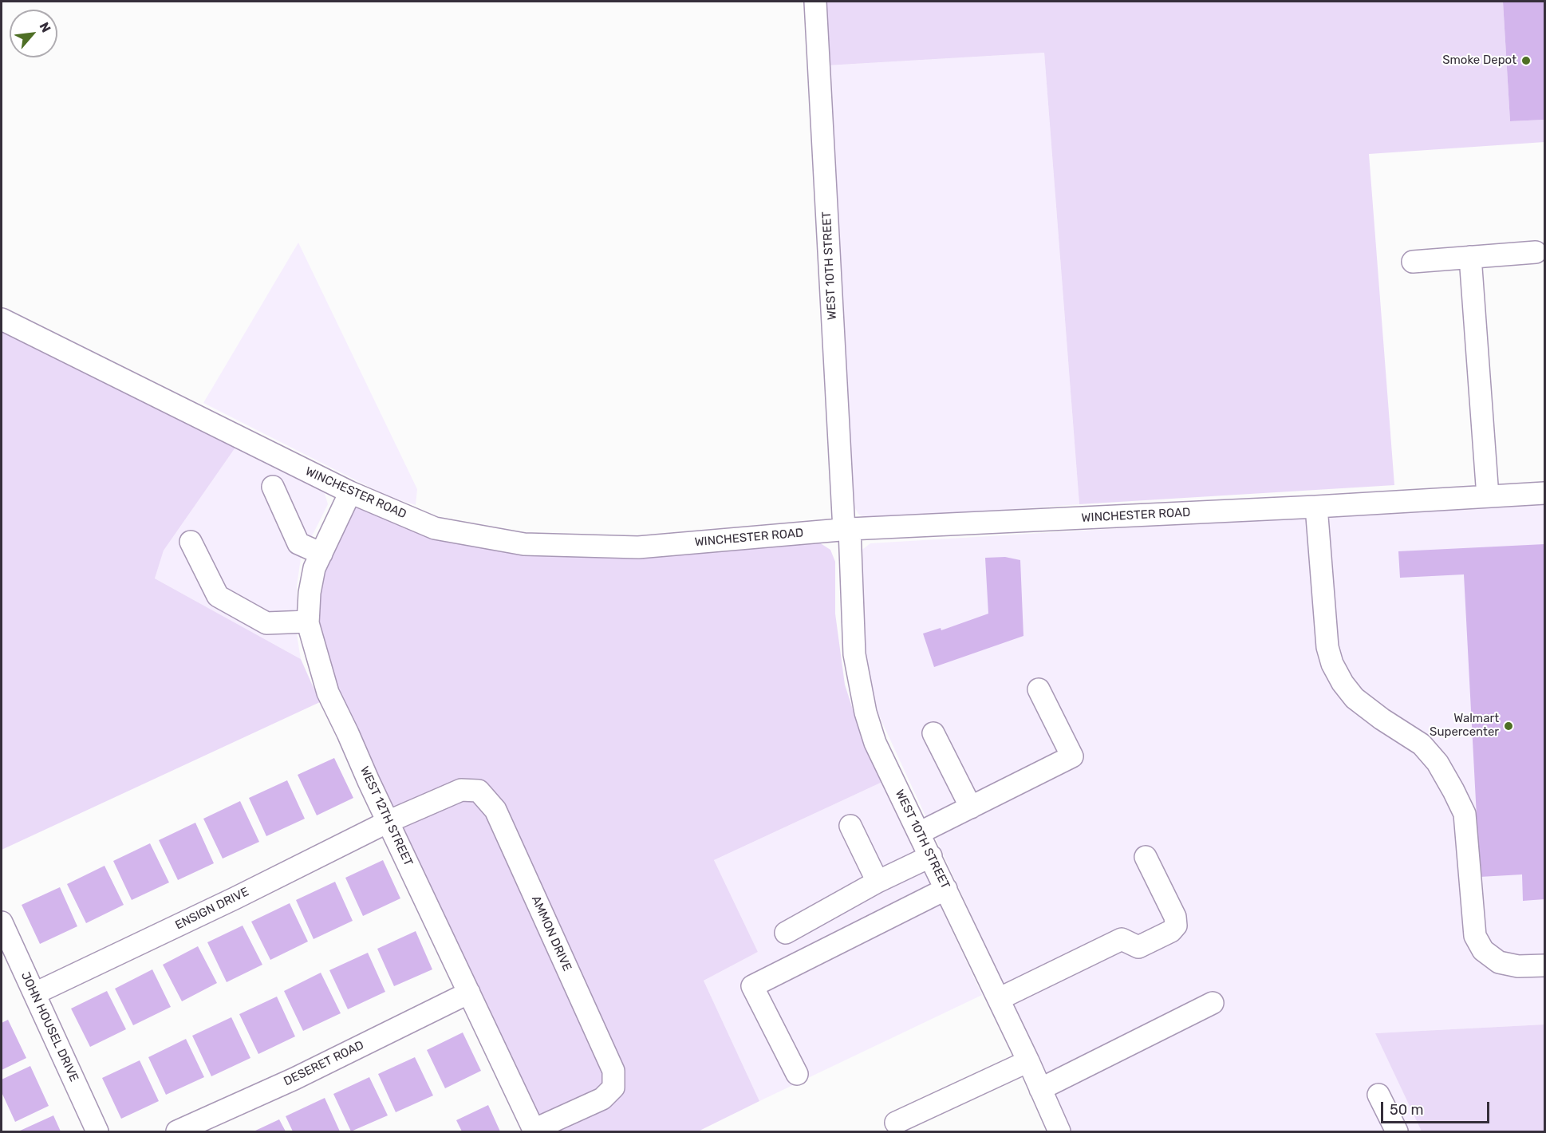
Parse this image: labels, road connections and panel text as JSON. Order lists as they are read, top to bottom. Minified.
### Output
{"streets":{"street":["WEST 10TH STREET","WINCHESTER ROAD","WEST 12TH STREET","ENSIGN DRIVE","AMMON DRIVE","JOHN HOUSEL DRIVE","DESERET ROAD"]},"crossings":[["WEST 10TH STREET","WINCHESTER ROAD"],["WINCHESTER ROAD","WEST 12TH STREET"],["WEST 12TH STREET","ENSIGN DRIVE"],["WEST 12TH STREET","AMMON DRIVE"],["WEST 12TH STREET","DESERET ROAD"],["ENSIGN DRIVE","AMMON DRIVE"],["ENSIGN DRIVE","JOHN HOUSEL DRIVE"]],"places":["Smoke Depot","Walmart Supercenter"],"scale_bar":"50 m","north":"top right"}
